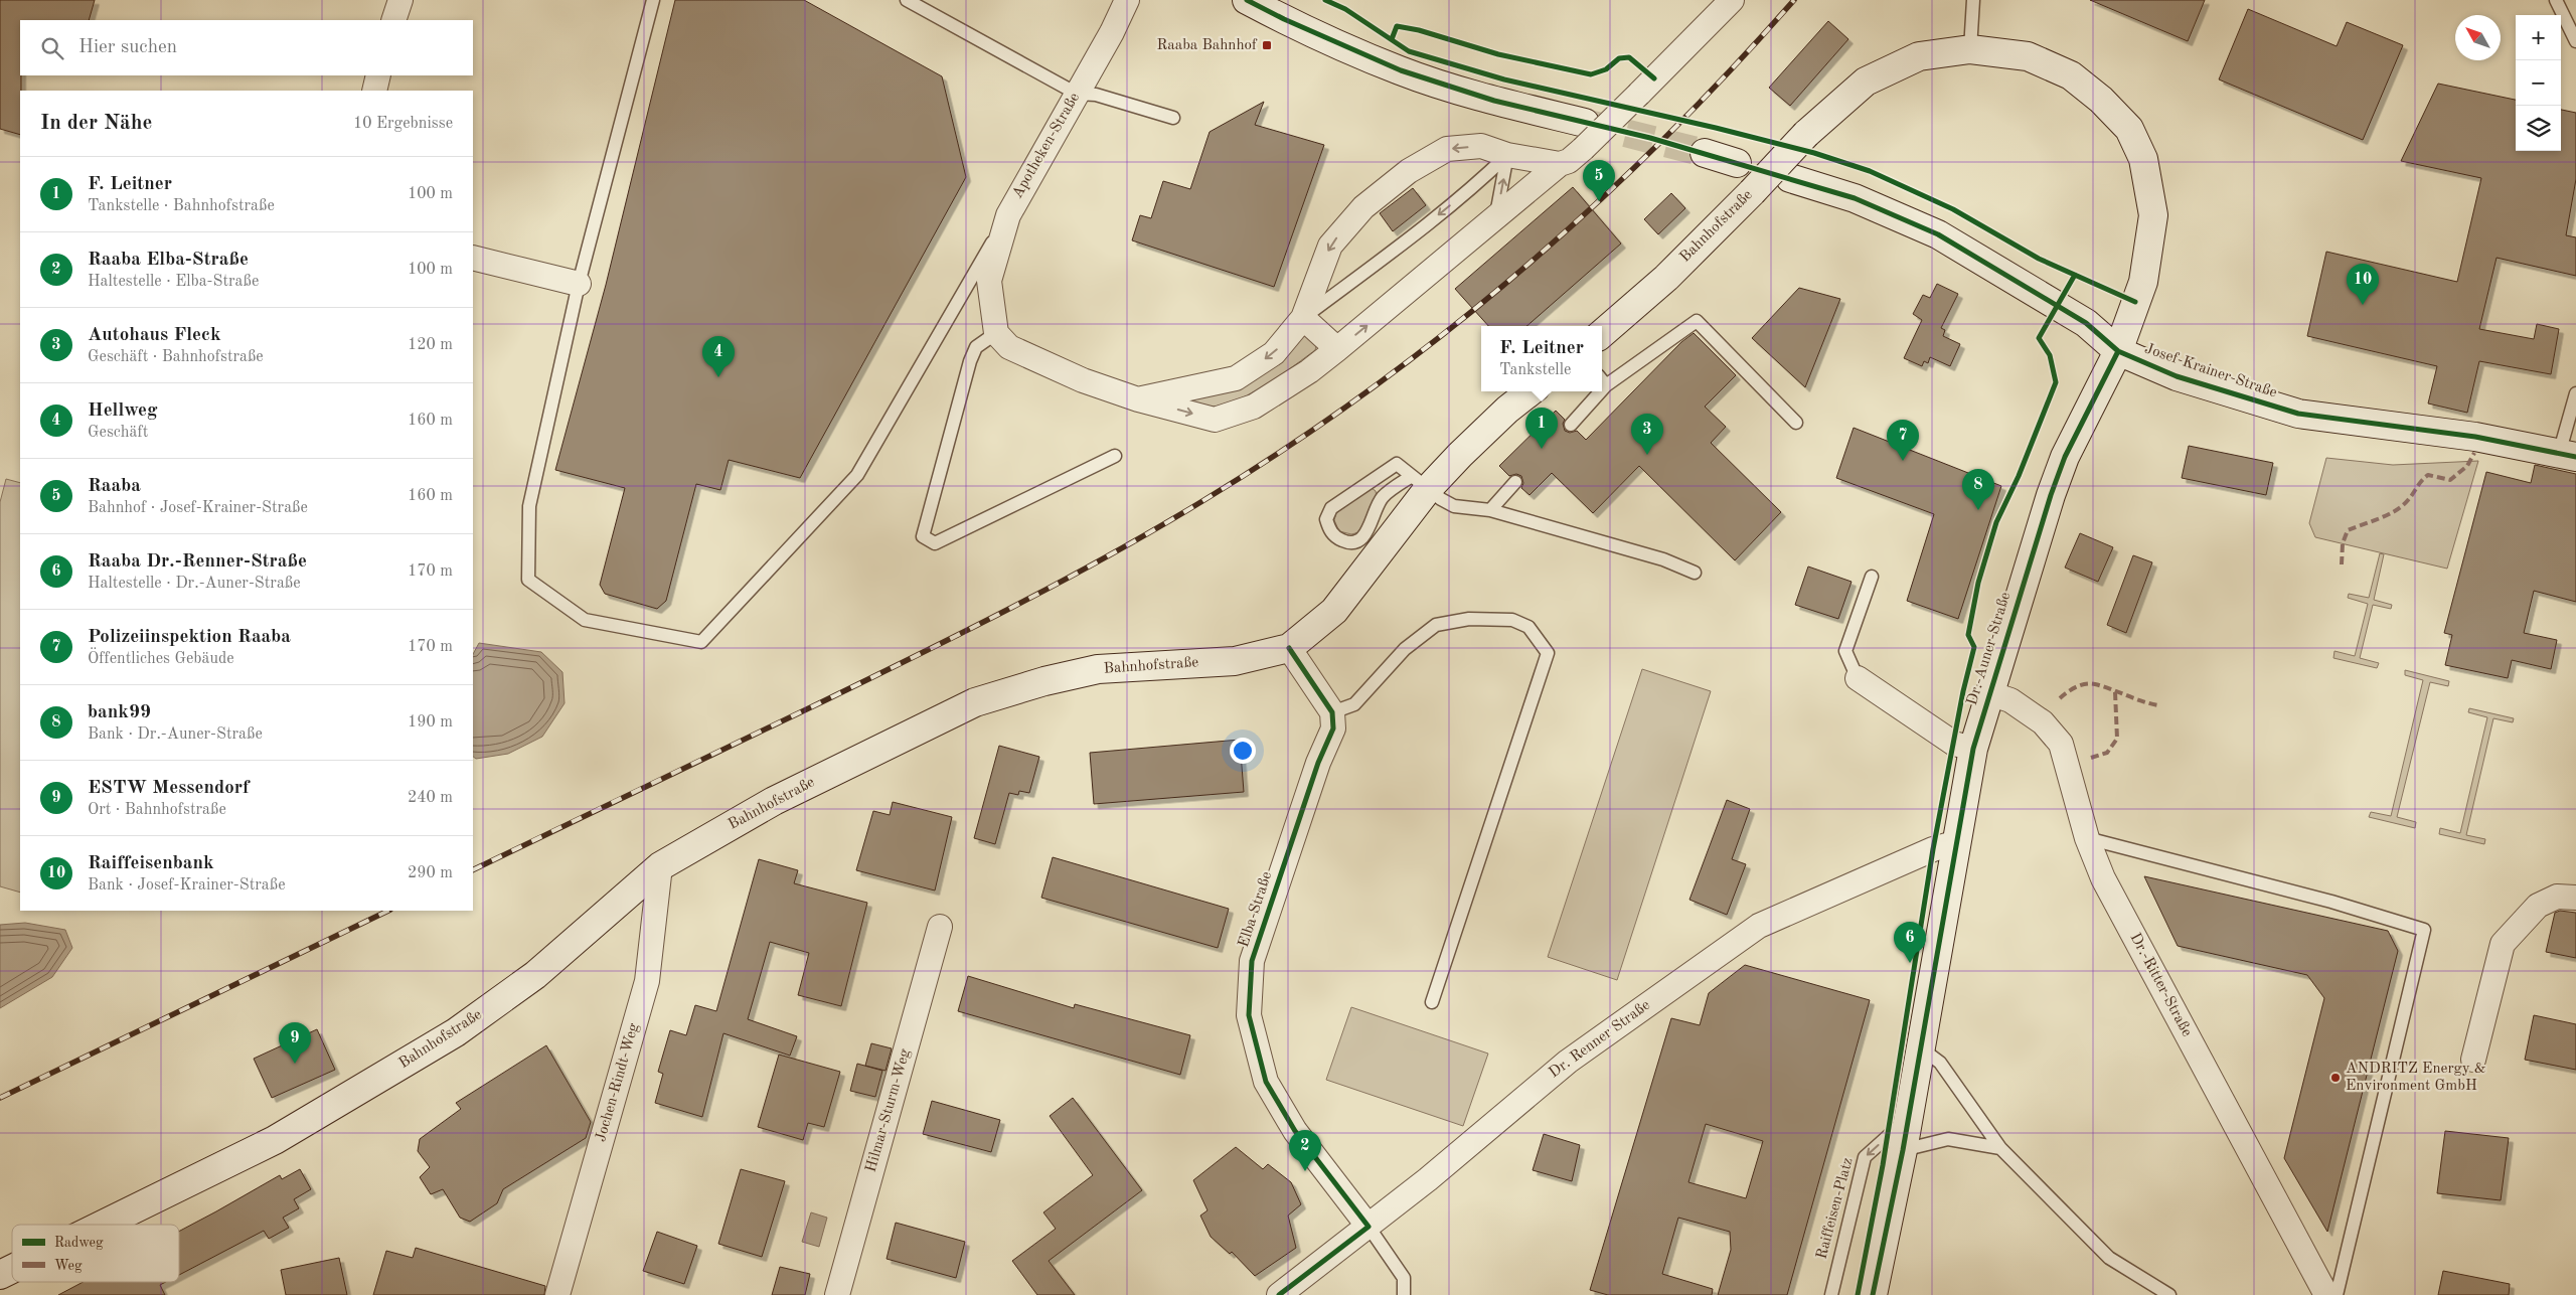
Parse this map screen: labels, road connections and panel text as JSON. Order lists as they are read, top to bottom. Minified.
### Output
{"streets":{"street":["Apotheken-Straße","Bahnhofstraße","Josef-Krainer-Straße","Dr.-Auner-Straße","Elba-Straße","Dr.-Ritter-Straße","Dr. Renner Straße","Jochen-Rindt-Weg","Hilmar-Sturm-Weg"],"lane":["Raiffeisen-Platz"]},"crossings":[["Bahnhofstraße","Josef-Krainer-Straße"],["Bahnhofstraße","Dr.-Auner-Straße"],["Bahnhofstraße","Jochen-Rindt-Weg"],["Josef-Krainer-Straße","Dr.-Auner-Straße"],["Dr.-Auner-Straße","Dr.-Ritter-Straße"],["Dr.-Auner-Straße","Dr. Renner Straße"],["Dr.-Auner-Straße","Raiffeisen-Platz"],["Elba-Straße","Dr. Renner Straße"]],"one_way":["Raiffeisen-Platz"],"places":{"transit":["Raaba Bahnhof"],"other":["ANDRITZ Energy & Environment GmbH"]},"legend":["Radweg","Weg"],"north":"top left","page":{"map_buttons":["+","−"],"search":"Hier suchen","heading":["In der Nähe","10 Ergebnisse"],"list":[{"mark":"1","name":"F. Leitner","note":"Tankstelle · Bahnhofstraße","value":"100 m"},{"mark":"2","name":"Raaba Elba-Straße","note":"Haltestelle · Elba-Straße","value":"100 m"},{"mark":"3","name":"Autohaus Fleck","note":"Geschäft · Bahnhofstraße","value":"120 m"},{"mark":"4","name":"Hellweg","note":"Geschäft","value":"160 m"},{"mark":"5","name":"Raaba","note":"Bahnhof · Josef-Krainer-Straße","value":"160 m"},{"mark":"6","name":"Raaba Dr.-Renner-Straße","note":"Haltestelle · Dr.-Auner-Straße","value":"170 m"},{"mark":"7","name":"Polizeiinspektion Raaba","note":"Öffentliches Gebäude","value":"170 m"},{"mark":"8","name":"bank99","note":"Bank · Dr.-Auner-Straße","value":"190 m"},{"mark":"9","name":"ESTW Messendorf","note":"Ort · Bahnhofstraße","value":"240 m"},{"mark":"10","name":"Raiffeisenbank","note":"Bank · Josef-Krainer-Straße","value":"290 m"}],"pins":["5","10","4","1","3","7","8","6","9","2"],"popup":["F. Leitner","Tankstelle"]}}
